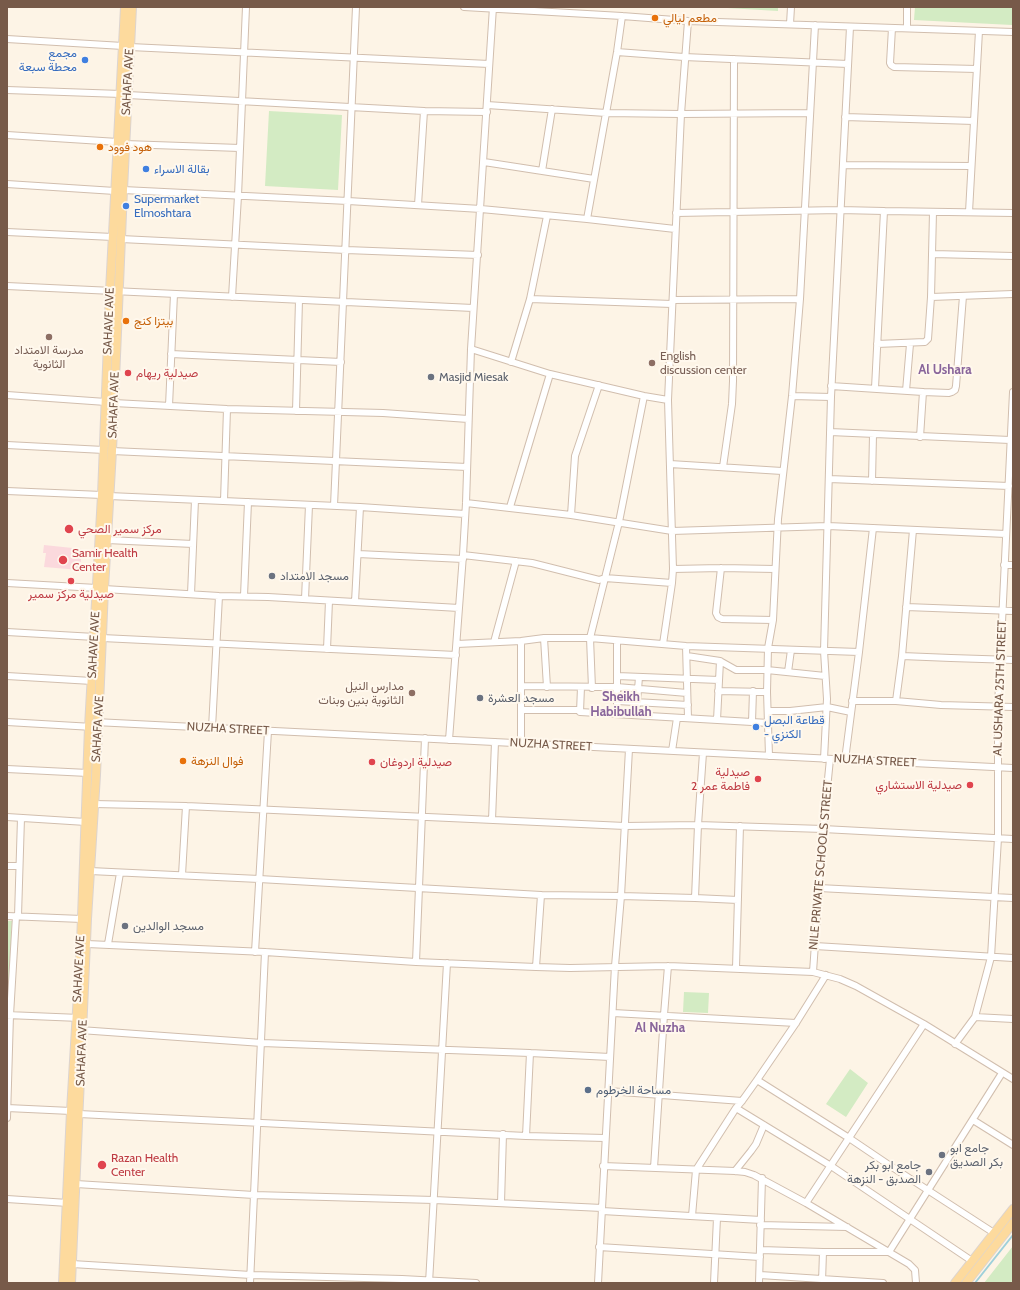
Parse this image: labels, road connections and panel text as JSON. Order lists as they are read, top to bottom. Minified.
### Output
{"streets":{"main road":["SAHAFA AVE","SAHAVE AVE"],"street":["AL USHARA 25TH STREET","NUZHA STREET","NILE PRIVATE SCHOOLS STREET"]},"crossings":[["SAHAFA AVE","SAHAVE AVE"],["SAHAFA AVE","NUZHA STREET"],["SAHAVE AVE","NUZHA STREET"],["AL USHARA 25TH STREET","NUZHA STREET"],["NUZHA STREET","NILE PRIVATE SCHOOLS STREET"]],"districts":["Al Ushara","Sheikh Habibullah","Al Nuzha"],"places":["مطعم ليالي","مجمع محطة سبعة","هود فوود","بقالة الاسراء","Supermarket Elmoshtara","بيتزا كنج","مدرسة الامتداد الثانوية","English discussion center","صيدلية ريهام","Masjid Miesak","مركز سمير الصحي","Samir Health Center","مسجد الامتداد","صيدلية مركز سمير","مدارس النيل الثانوية بنين وبنات","مسجد العشرة","قطاعة البصل - الكنزي","فوال النزهة","صيدلية اردوغان","صيدلية فاطمة عمر 2","صيدلية الاستشاري","مسجد الوالدين","مساحة الخرطوم","جامع ابو بكر الصديق","Razan Health Center","جامع ابو بكر الصدبق - النزهة"]}
